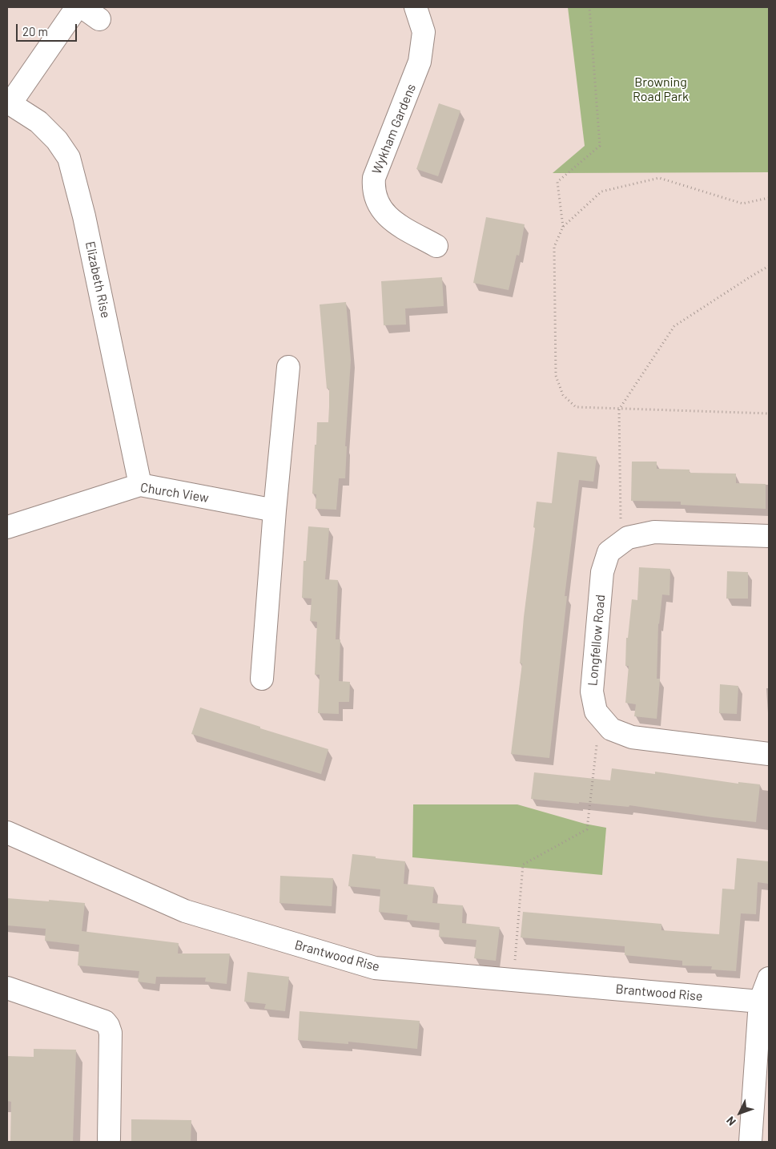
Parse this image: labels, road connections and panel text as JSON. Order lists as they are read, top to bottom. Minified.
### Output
{"streets":{"street":["Wykham Gardens","Elizabeth Rise","Church View","Longfellow Road","Brantwood Rise"]},"crossings":[["Elizabeth Rise","Church View"]],"parks":["Browning Road Park"],"scale_bar":"20 m","north":"bottom left"}
